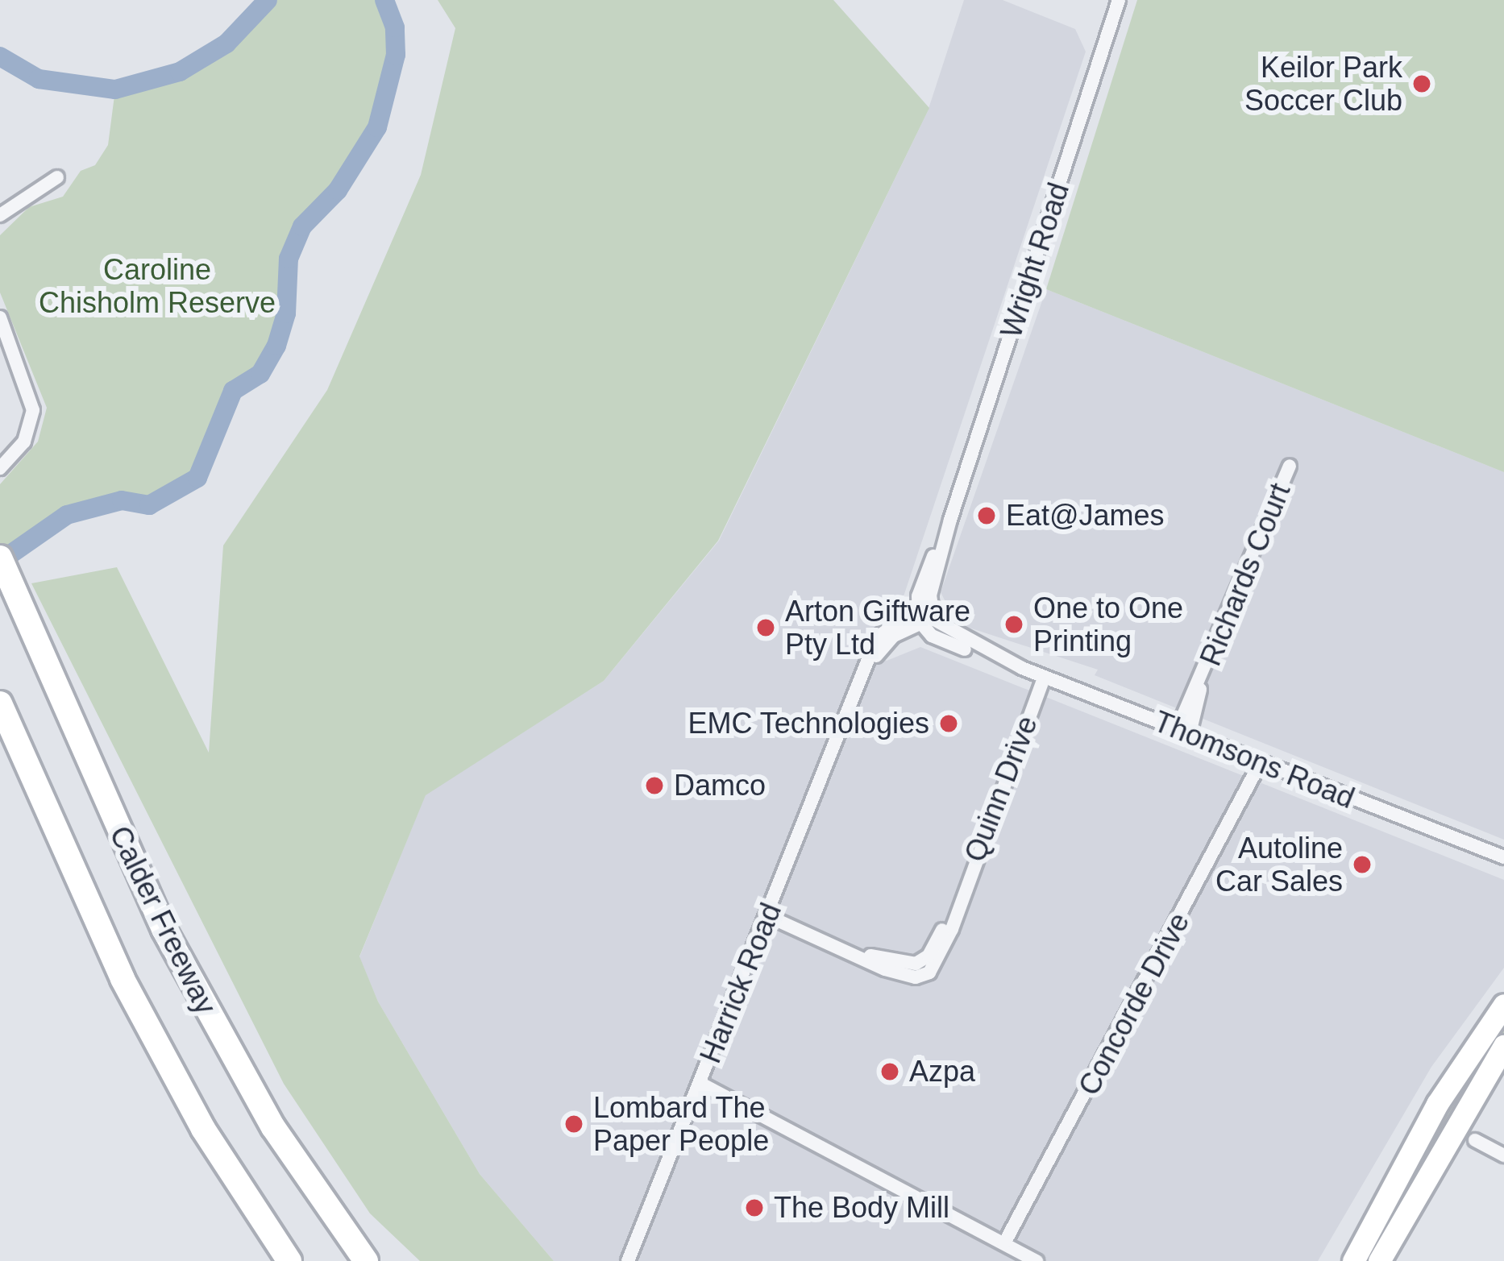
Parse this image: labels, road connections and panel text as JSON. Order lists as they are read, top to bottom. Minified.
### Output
{"streets":{"highway":["Calder Freeway"],"street":["Wright Road","Richards Court","Thomsons Road","Quinn Drive","Harrick Road","Concorde Drive"]},"crossings":[["Wright Road","Thomsons Road"],["Wright Road","Harrick Road"],["Richards Court","Thomsons Road"],["Thomsons Road","Quinn Drive"],["Thomsons Road","Harrick Road"],["Thomsons Road","Concorde Drive"],["Quinn Drive","Harrick Road"]],"parks":["Caroline Chisholm Reserve"],"places":["Keilor Park Soccer Club","Eat@James","One to One Printing","Arton Giftware Pty Ltd","EMC Technologies","Damco","Autoline Car Sales","Azpa","Lombard The Paper People","The Body Mill"]}
